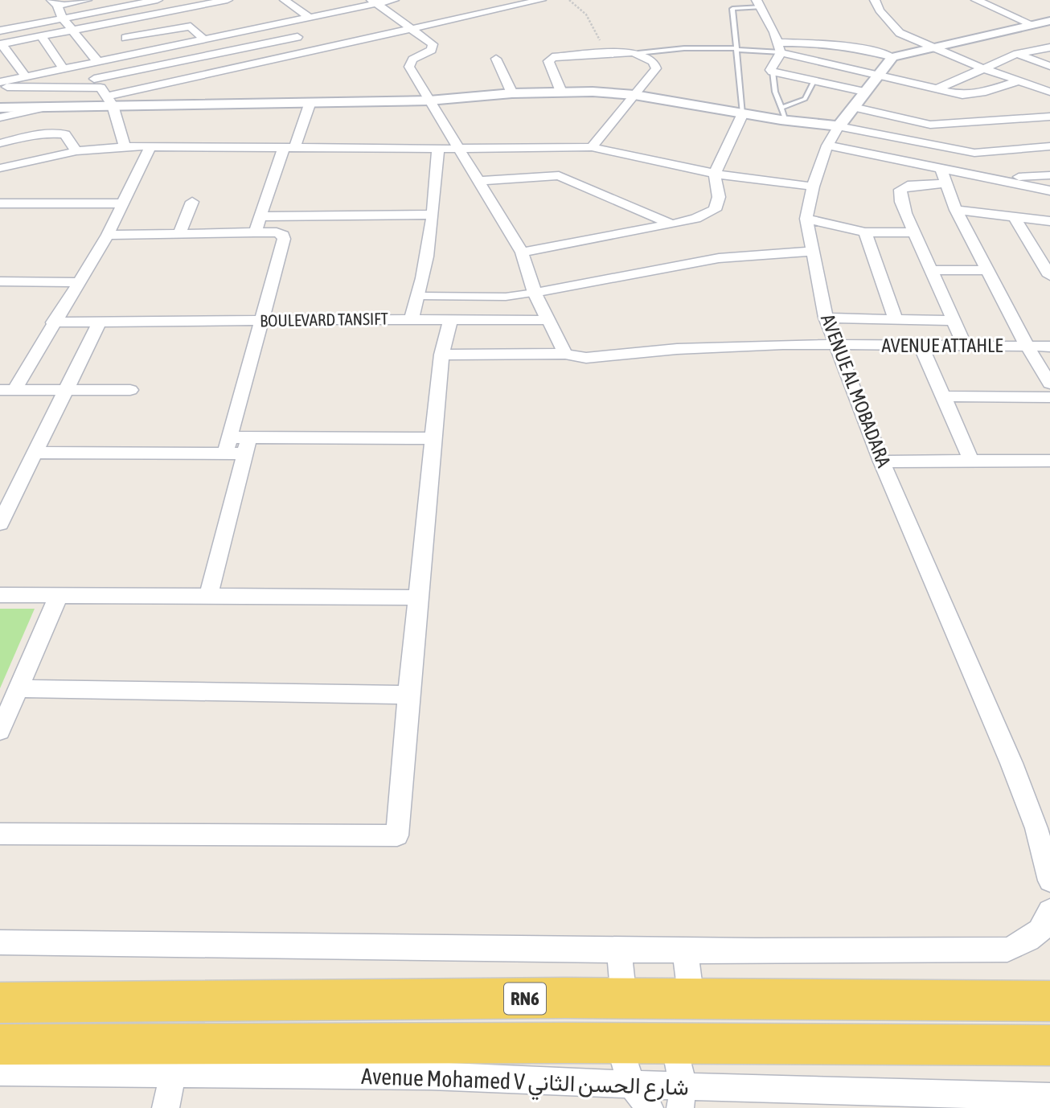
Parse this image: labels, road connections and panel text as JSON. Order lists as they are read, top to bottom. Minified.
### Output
{"streets":{"main road":["RN6"],"street":["BOULEVARD TANSIFT","AVENUE ATTAHLE","AVENUE AL MOBADARA","Avenue Mohamed V شارع الحسن الثاني"]},"crossings":[["AVENUE ATTAHLE","AVENUE AL MOBADARA"]]}
